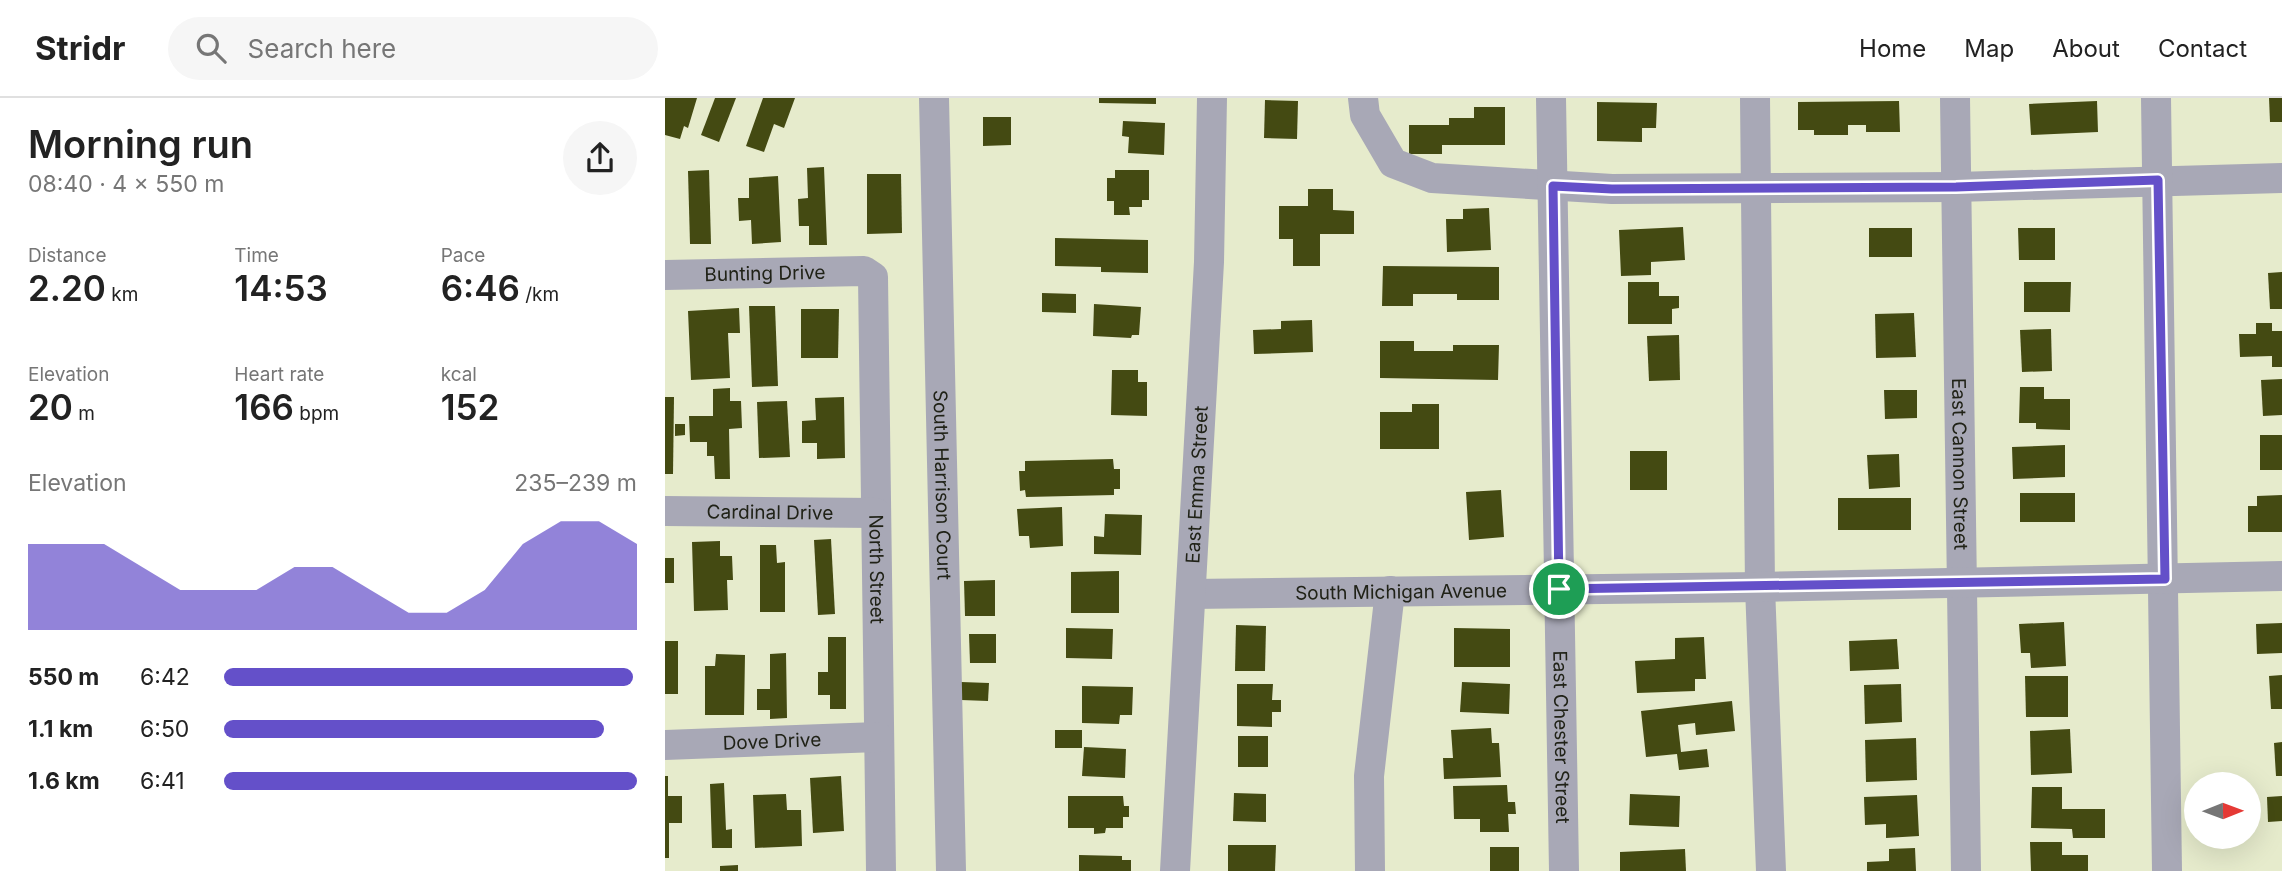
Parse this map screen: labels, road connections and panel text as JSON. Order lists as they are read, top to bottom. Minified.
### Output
{"streets":{"street":["Bunting Drive","East Cannon Street","South Harrison Court","East Emma Street","Cardinal Drive","North Street","South Michigan Avenue","East Chester Street","Dove Drive"]},"crossings":[["Bunting Drive","North Street"],["East Cannon Street","South Michigan Avenue"],["East Emma Street","South Michigan Avenue"],["Cardinal Drive","North Street"],["North Street","Dove Drive"],["South Michigan Avenue","East Chester Street"]],"north":"right","page":{"header":"Stridr","search":"Search here","nav":["Home","Map","About","Contact"],"heading":["Morning run","08:40 · 4 × 550 m"],"stats":[["Distance","2.20 km"],["Time","14:53"],["Pace","6:46 /km"],["Elevation","20 m"],["Heart rate","166 bpm"],["kcal","152"]],"chart":["Elevation","235–239 m"],"list":[{"name":"550 m","note":"6:42"},{"name":"1.1 km","note":"6:50"},{"name":"1.6 km","note":"6:41"}]}}
